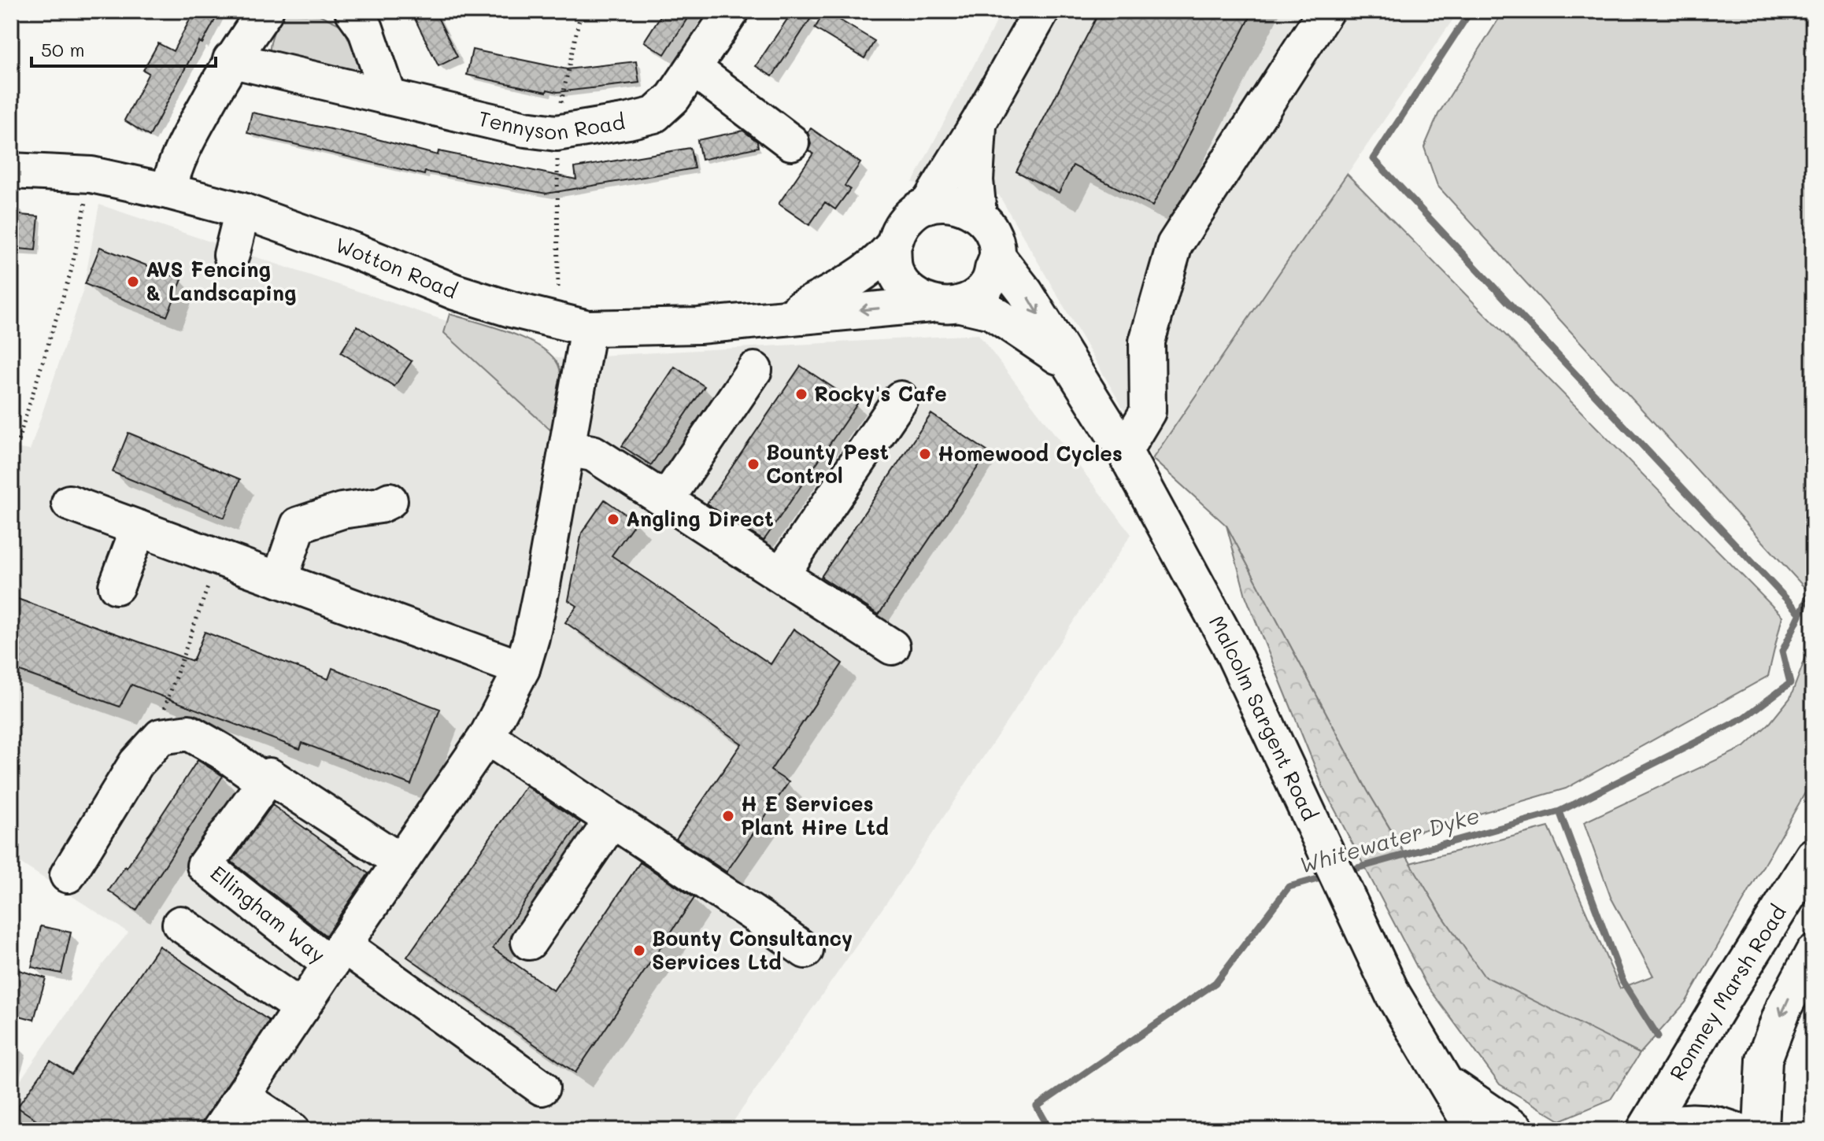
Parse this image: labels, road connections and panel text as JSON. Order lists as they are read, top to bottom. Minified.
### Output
{"streets":{"street":["Tennyson Road","Wotton Road","Malcolm Sargent Road","Ellingham Way","Romney Marsh Road"]},"crossings":[["Wotton Road","Malcolm Sargent Road"],["Wotton Road","Ellingham Way"]],"water":["Whitewater Dyke"],"places":["AVS Fencing & Landscaping","Rocky's Cafe","Homewood Cycles","Bounty Pest Control","Angling Direct","H E Services Plant Hire Ltd","Bounty Consultancy Services Ltd"],"scale_bar":"50 m"}
